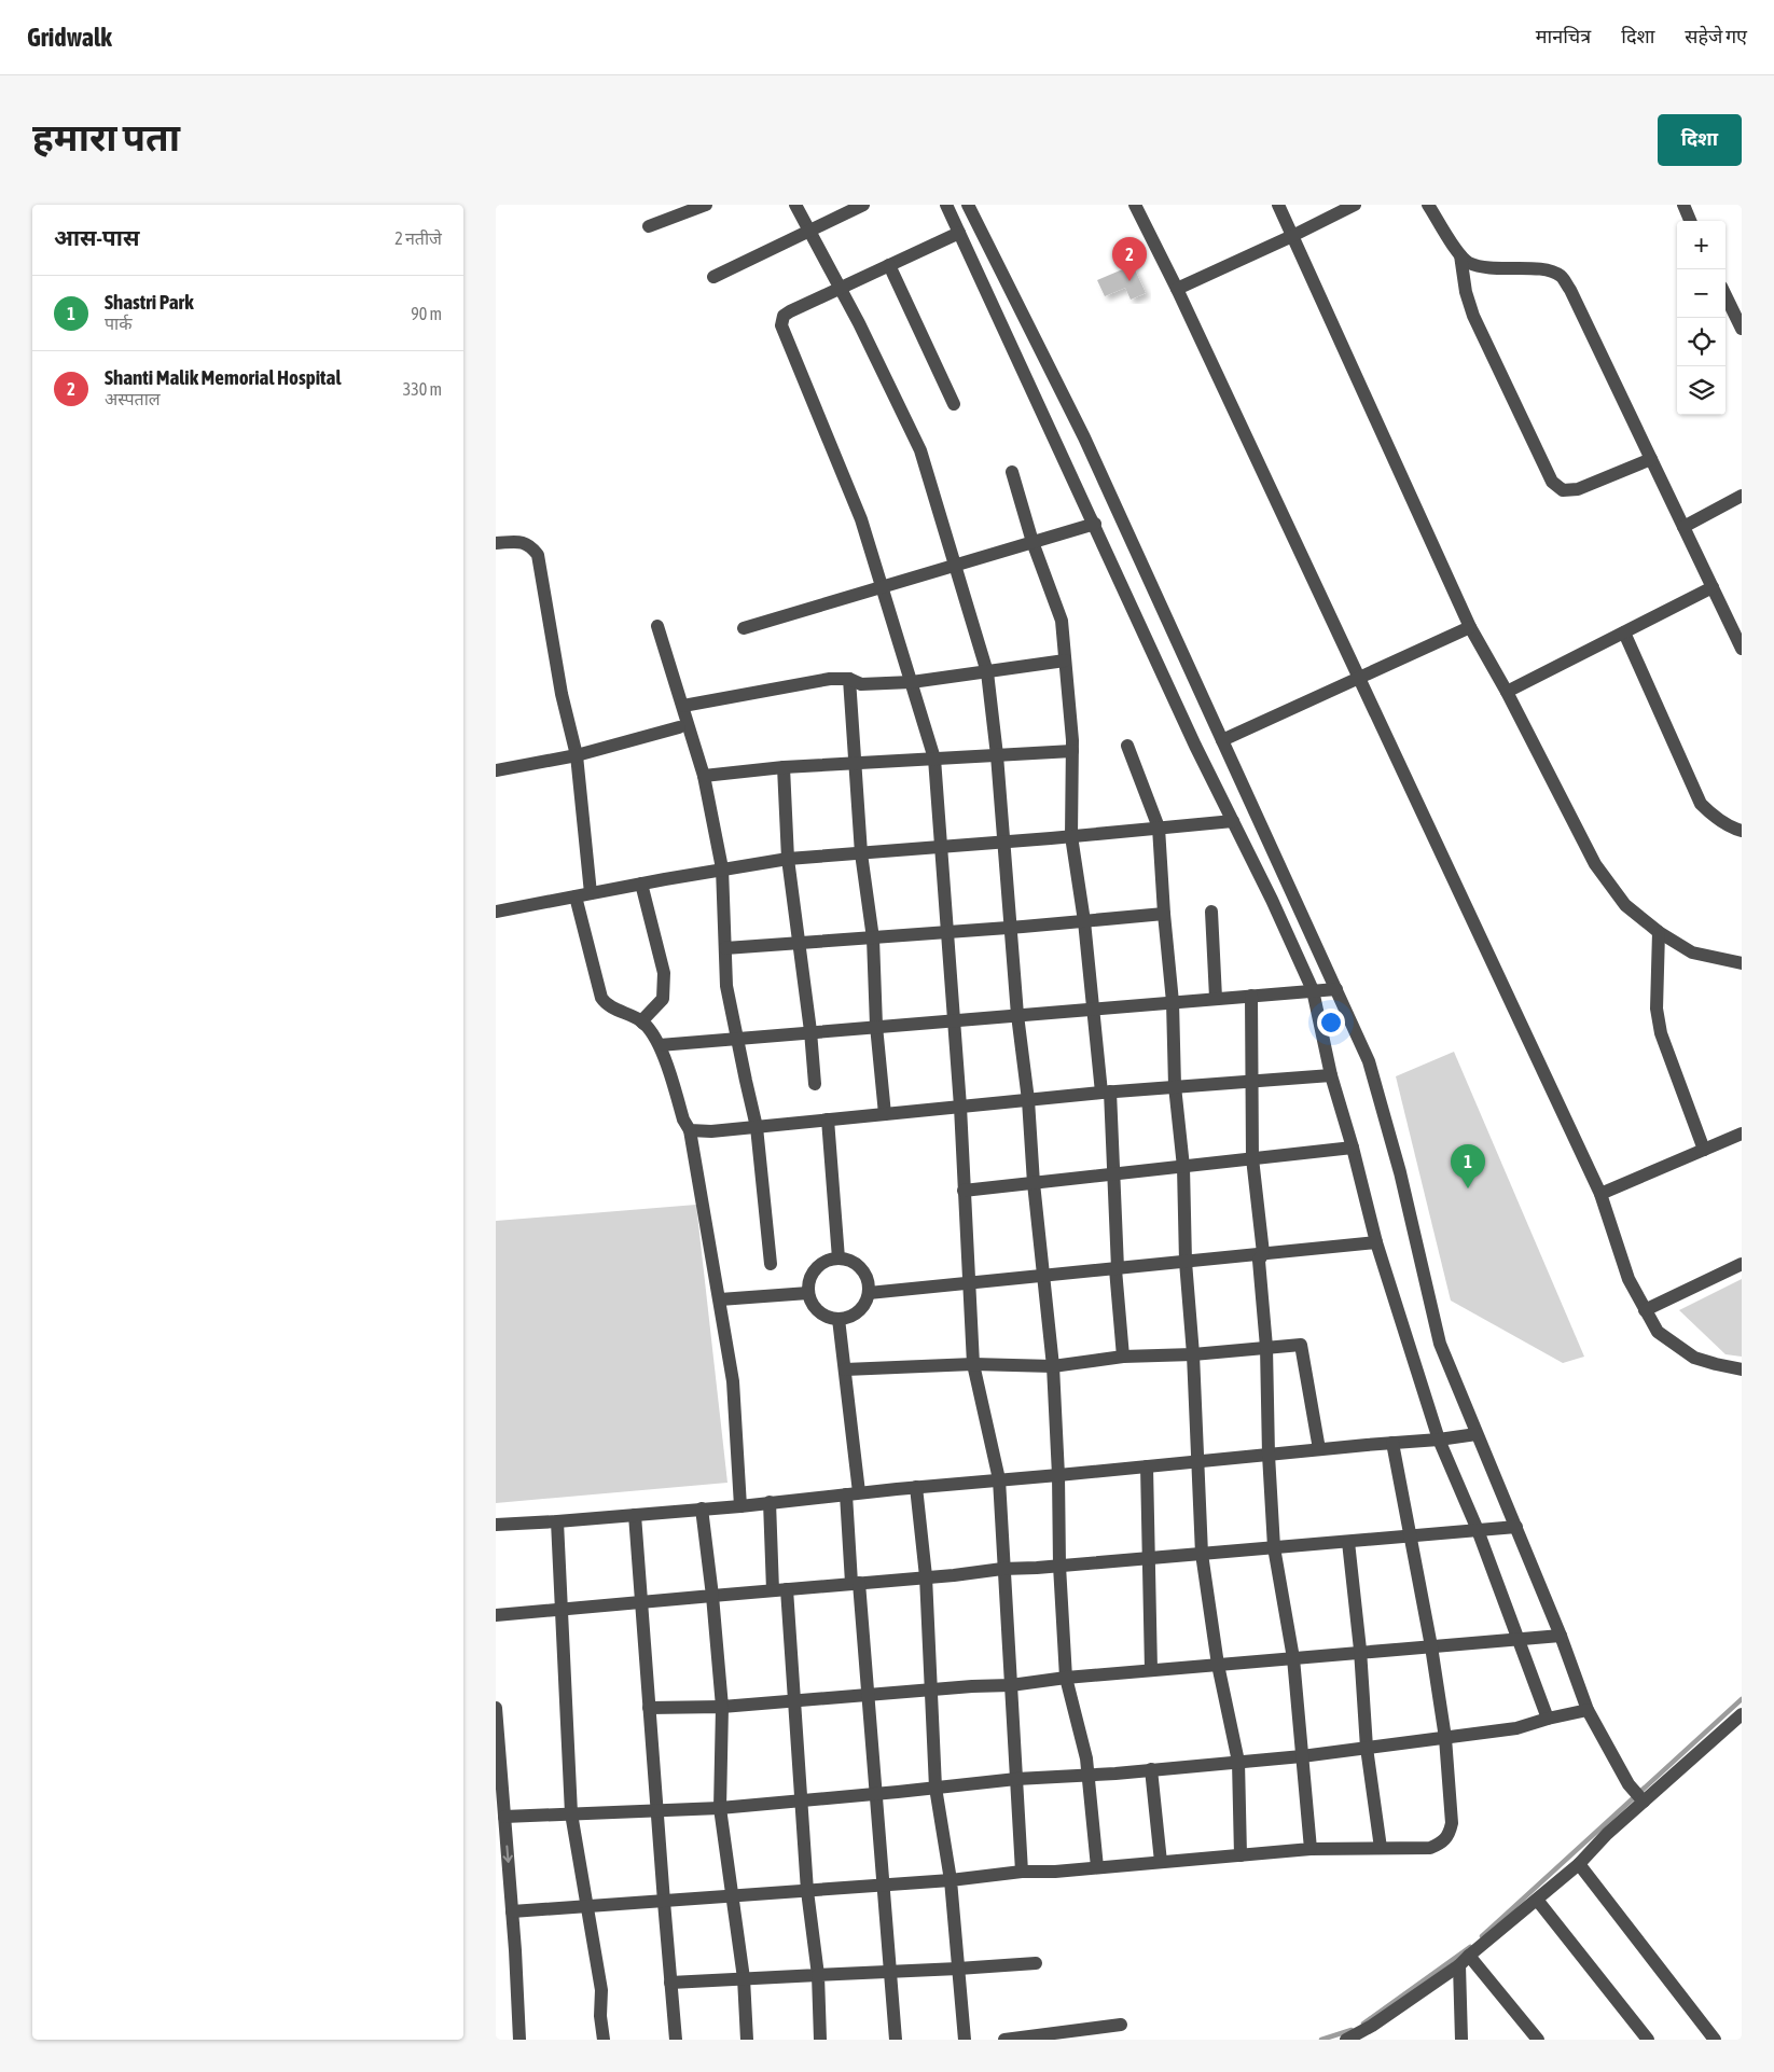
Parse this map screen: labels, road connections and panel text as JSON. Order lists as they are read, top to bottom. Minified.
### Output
{"page":{"header":"Gridwalk","nav":["मानचित्र","दिशा","सहेजे गए"],"buttons":"दिशा","title":"हमारा पता","heading":["आस-पास","2 नतीजे"],"map_buttons":["+","−"],"pins":["2","1"],"list":[{"mark":"1","name":"Shastri Park","note":"पार्क","value":"90 m"},{"mark":"2","name":"Shanti Malik Memorial Hospital","note":"अस्पताल","value":"330 m"}]}}
